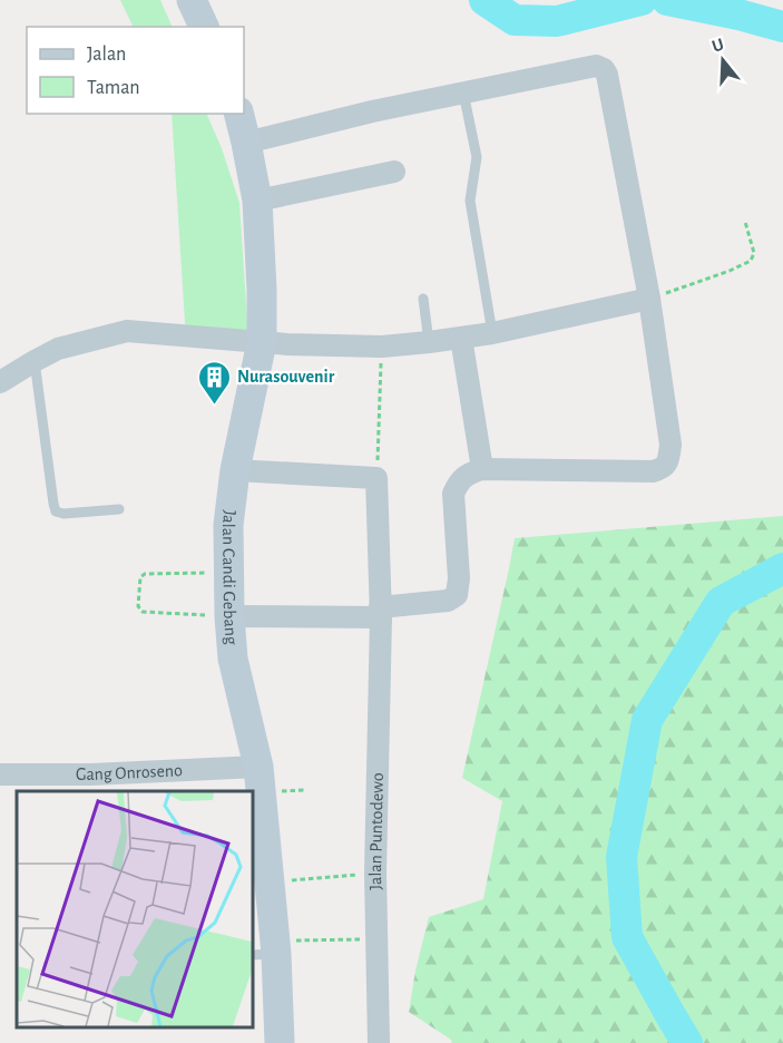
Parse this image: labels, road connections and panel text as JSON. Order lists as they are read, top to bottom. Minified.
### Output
{"streets":{"main road":["Jalan Candi Gebang"],"street":["Gang Onroseno","Jalan Puntodewo"]},"crossings":[["Jalan Candi Gebang","Gang Onroseno"]],"places":{"building":["Nurasouvenir"]},"legend":["Jalan","Taman"],"north":"top"}
